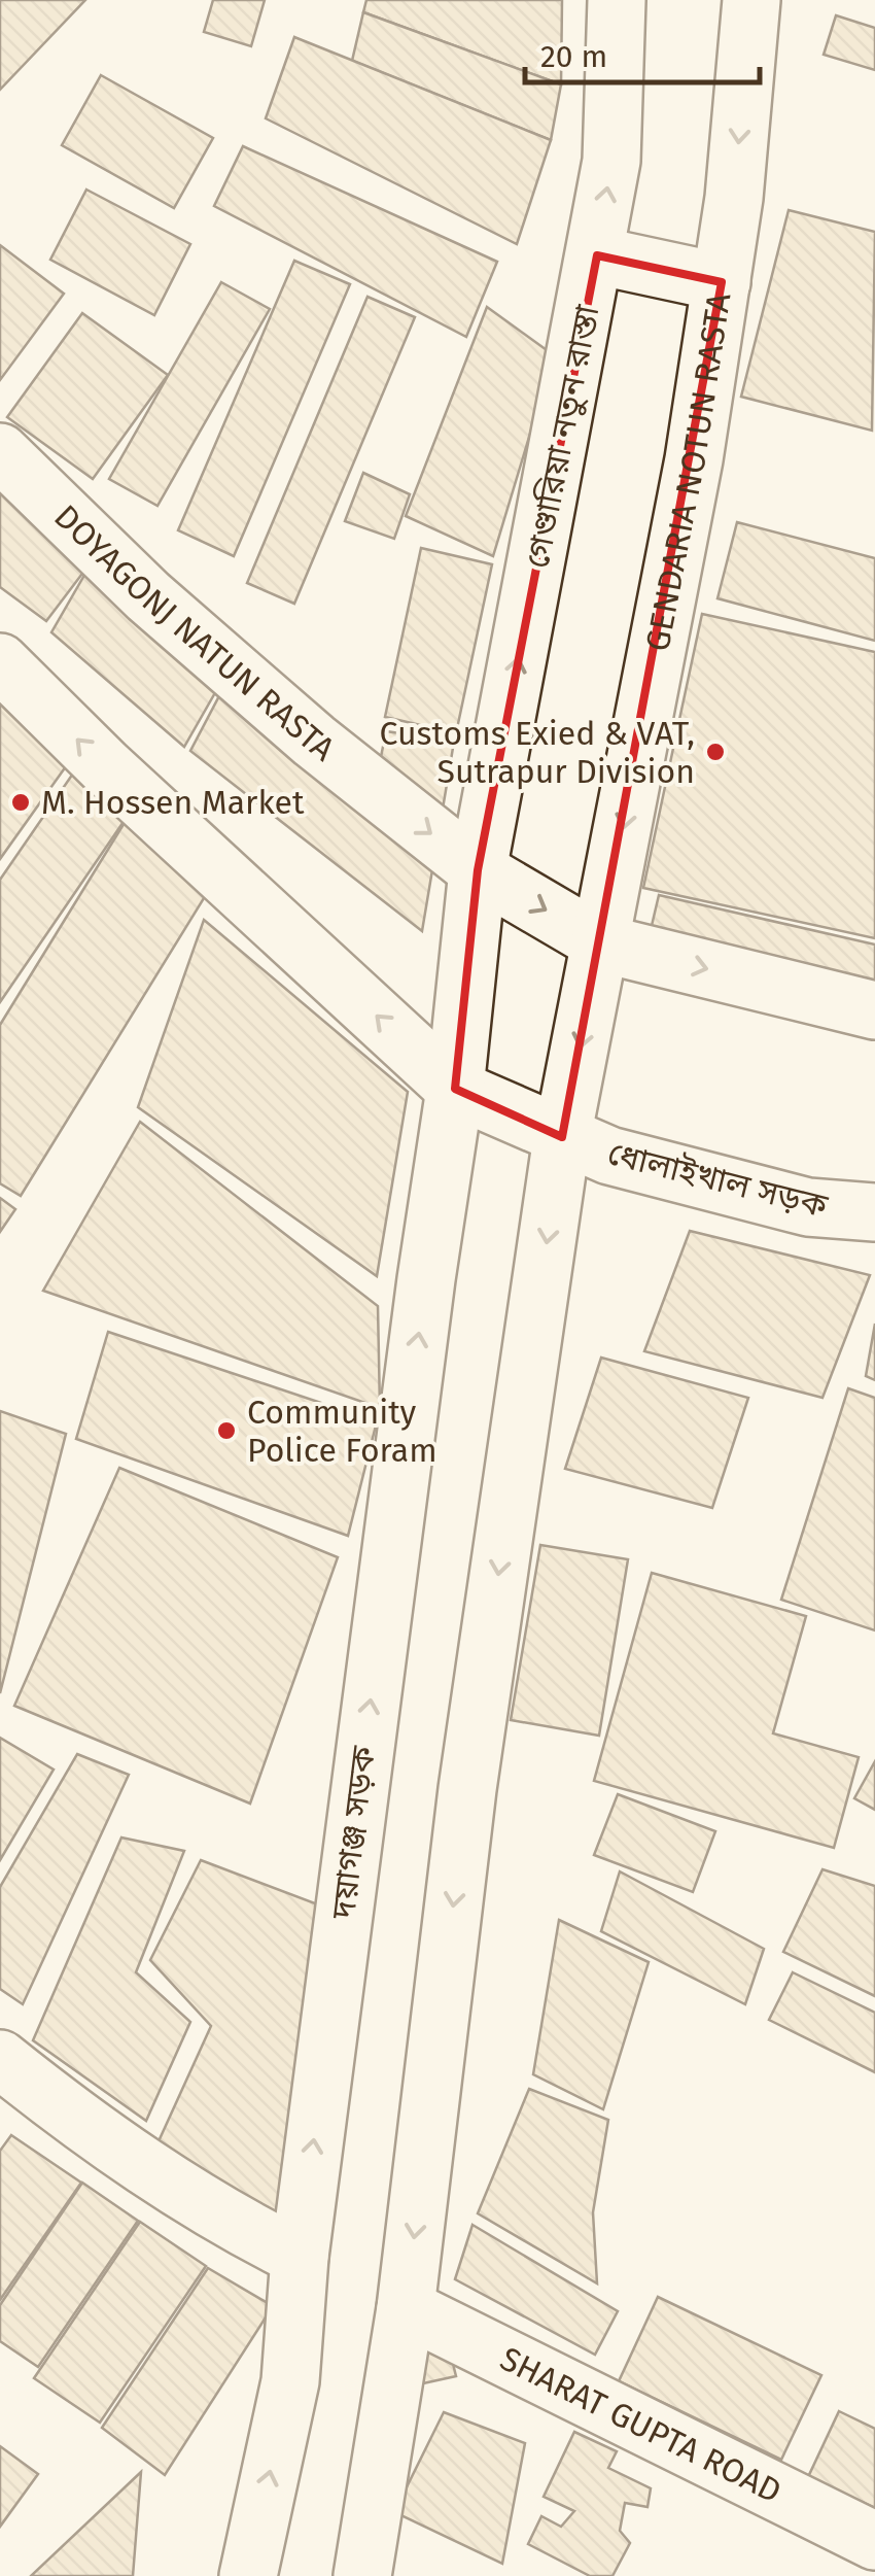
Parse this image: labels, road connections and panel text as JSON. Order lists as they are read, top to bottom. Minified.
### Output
{"streets":{"main road":["গেণ্ডারিয়া নতুন রাস্তা","GENDARIA NOTUN RASTA","DOYAGONJ NATUN RASTA","ধোলাইখাল সড়ক","দয়াগঞ্জ সড়ক","SHARAT GUPTA ROAD"]},"crossings":[["গেণ্ডারিয়া নতুন রাস্তা","DOYAGONJ NATUN RASTA"],["গেণ্ডারিয়া নতুন রাস্তা","ধোলাইখাল সড়ক"],["গেণ্ডারিয়া নতুন রাস্তা","দয়াগঞ্জ সড়ক"],["GENDARIA NOTUN RASTA","DOYAGONJ NATUN RASTA"],["GENDARIA NOTUN RASTA","ধোলাইখাল সড়ক"],["ধোলাইখাল সড়ক","দয়াগঞ্জ সড়ক"]],"one_way":["গেণ্ডারিয়া নতুন রাস্তা","GENDARIA NOTUN RASTA"],"places":["Customs Exied & VAT, Sutrapur Division","M. Hossen Market","Community Police Foram"],"scale_bar":"20 m"}
